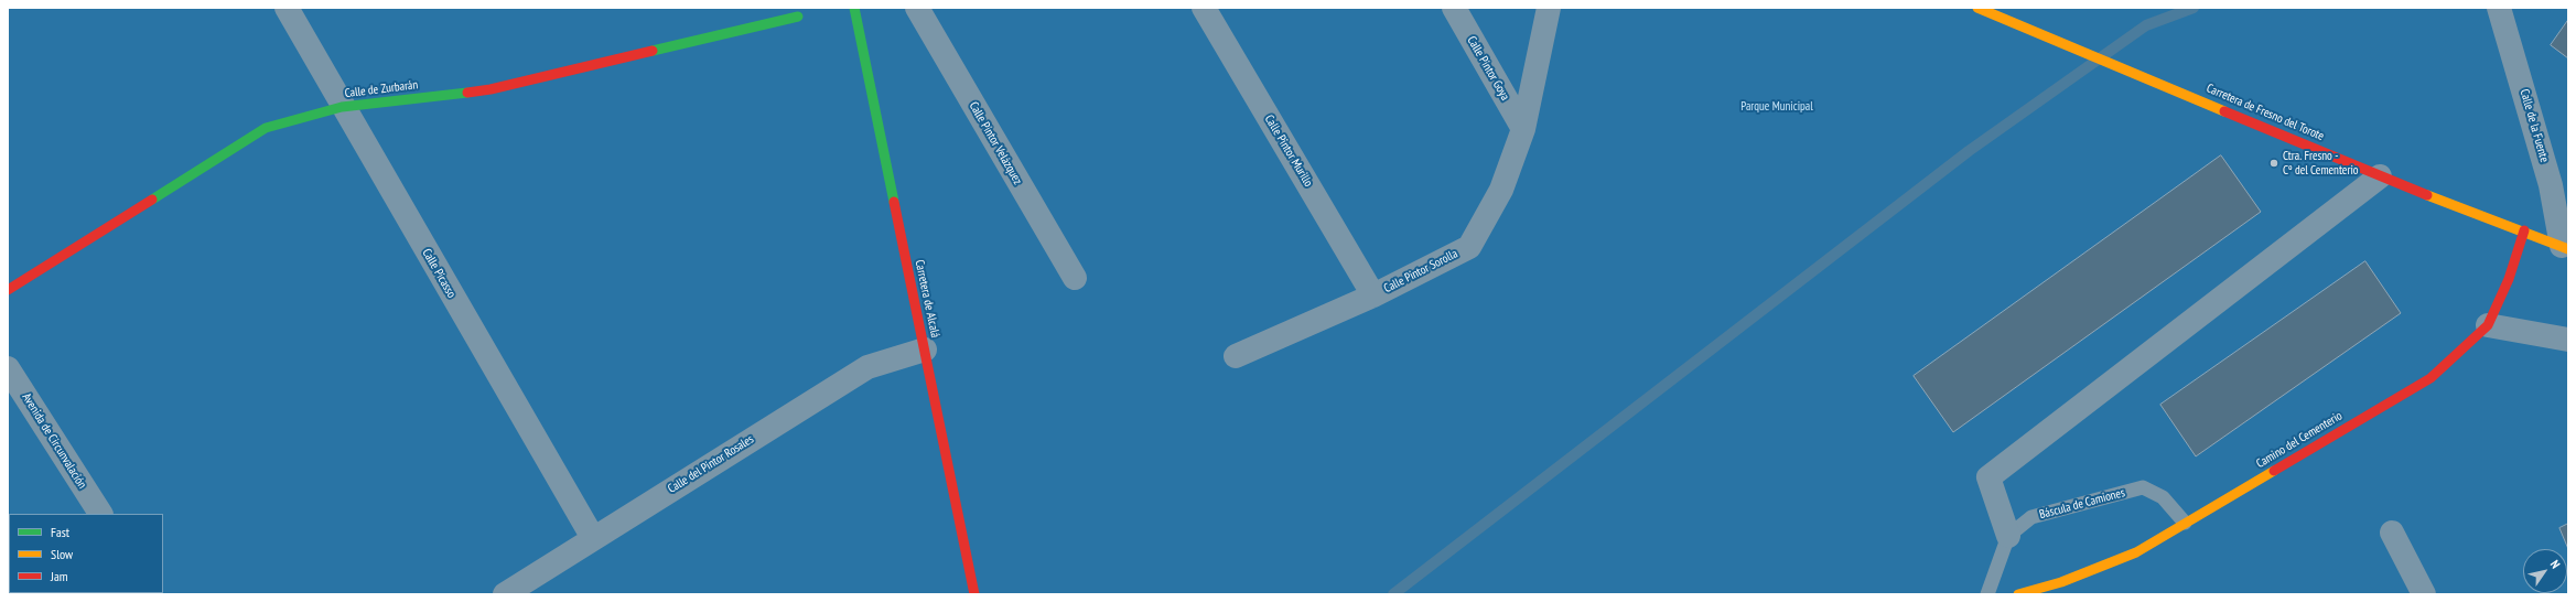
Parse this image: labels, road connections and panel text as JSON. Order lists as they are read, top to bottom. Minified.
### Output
{"streets":{"street":["Calle Pintor Goya","Calle de Zurbarán","Carretera de Fresno del Torote","Calle de la Fuente","Calle Pintor Velázquez","Calle Pintor Murillo","Calle Pintor Sorolla","Calle Picasso","Carretera de Alcalá","Camino del Cementerio","Avenida de Circunvalación","Calle del Pintor Rosales"],"lane":["Báscula de Camiones"]},"crossings":[["Calle Pintor Goya","Calle Pintor Sorolla"],["Calle de Zurbarán","Calle Picasso"],["Carretera de Fresno del Torote","Calle de la Fuente"],["Carretera de Fresno del Torote","Camino del Cementerio"],["Calle Pintor Murillo","Calle Pintor Sorolla"],["Calle Picasso","Calle del Pintor Rosales"],["Carretera de Alcalá","Calle del Pintor Rosales"],["Camino del Cementerio","Báscula de Camiones"]],"parks":["Parque Municipal"],"places":["Ctra. Fresno - Cº del Cementerio"],"legend":["Fast","Slow","Jam"],"north":"top right"}
